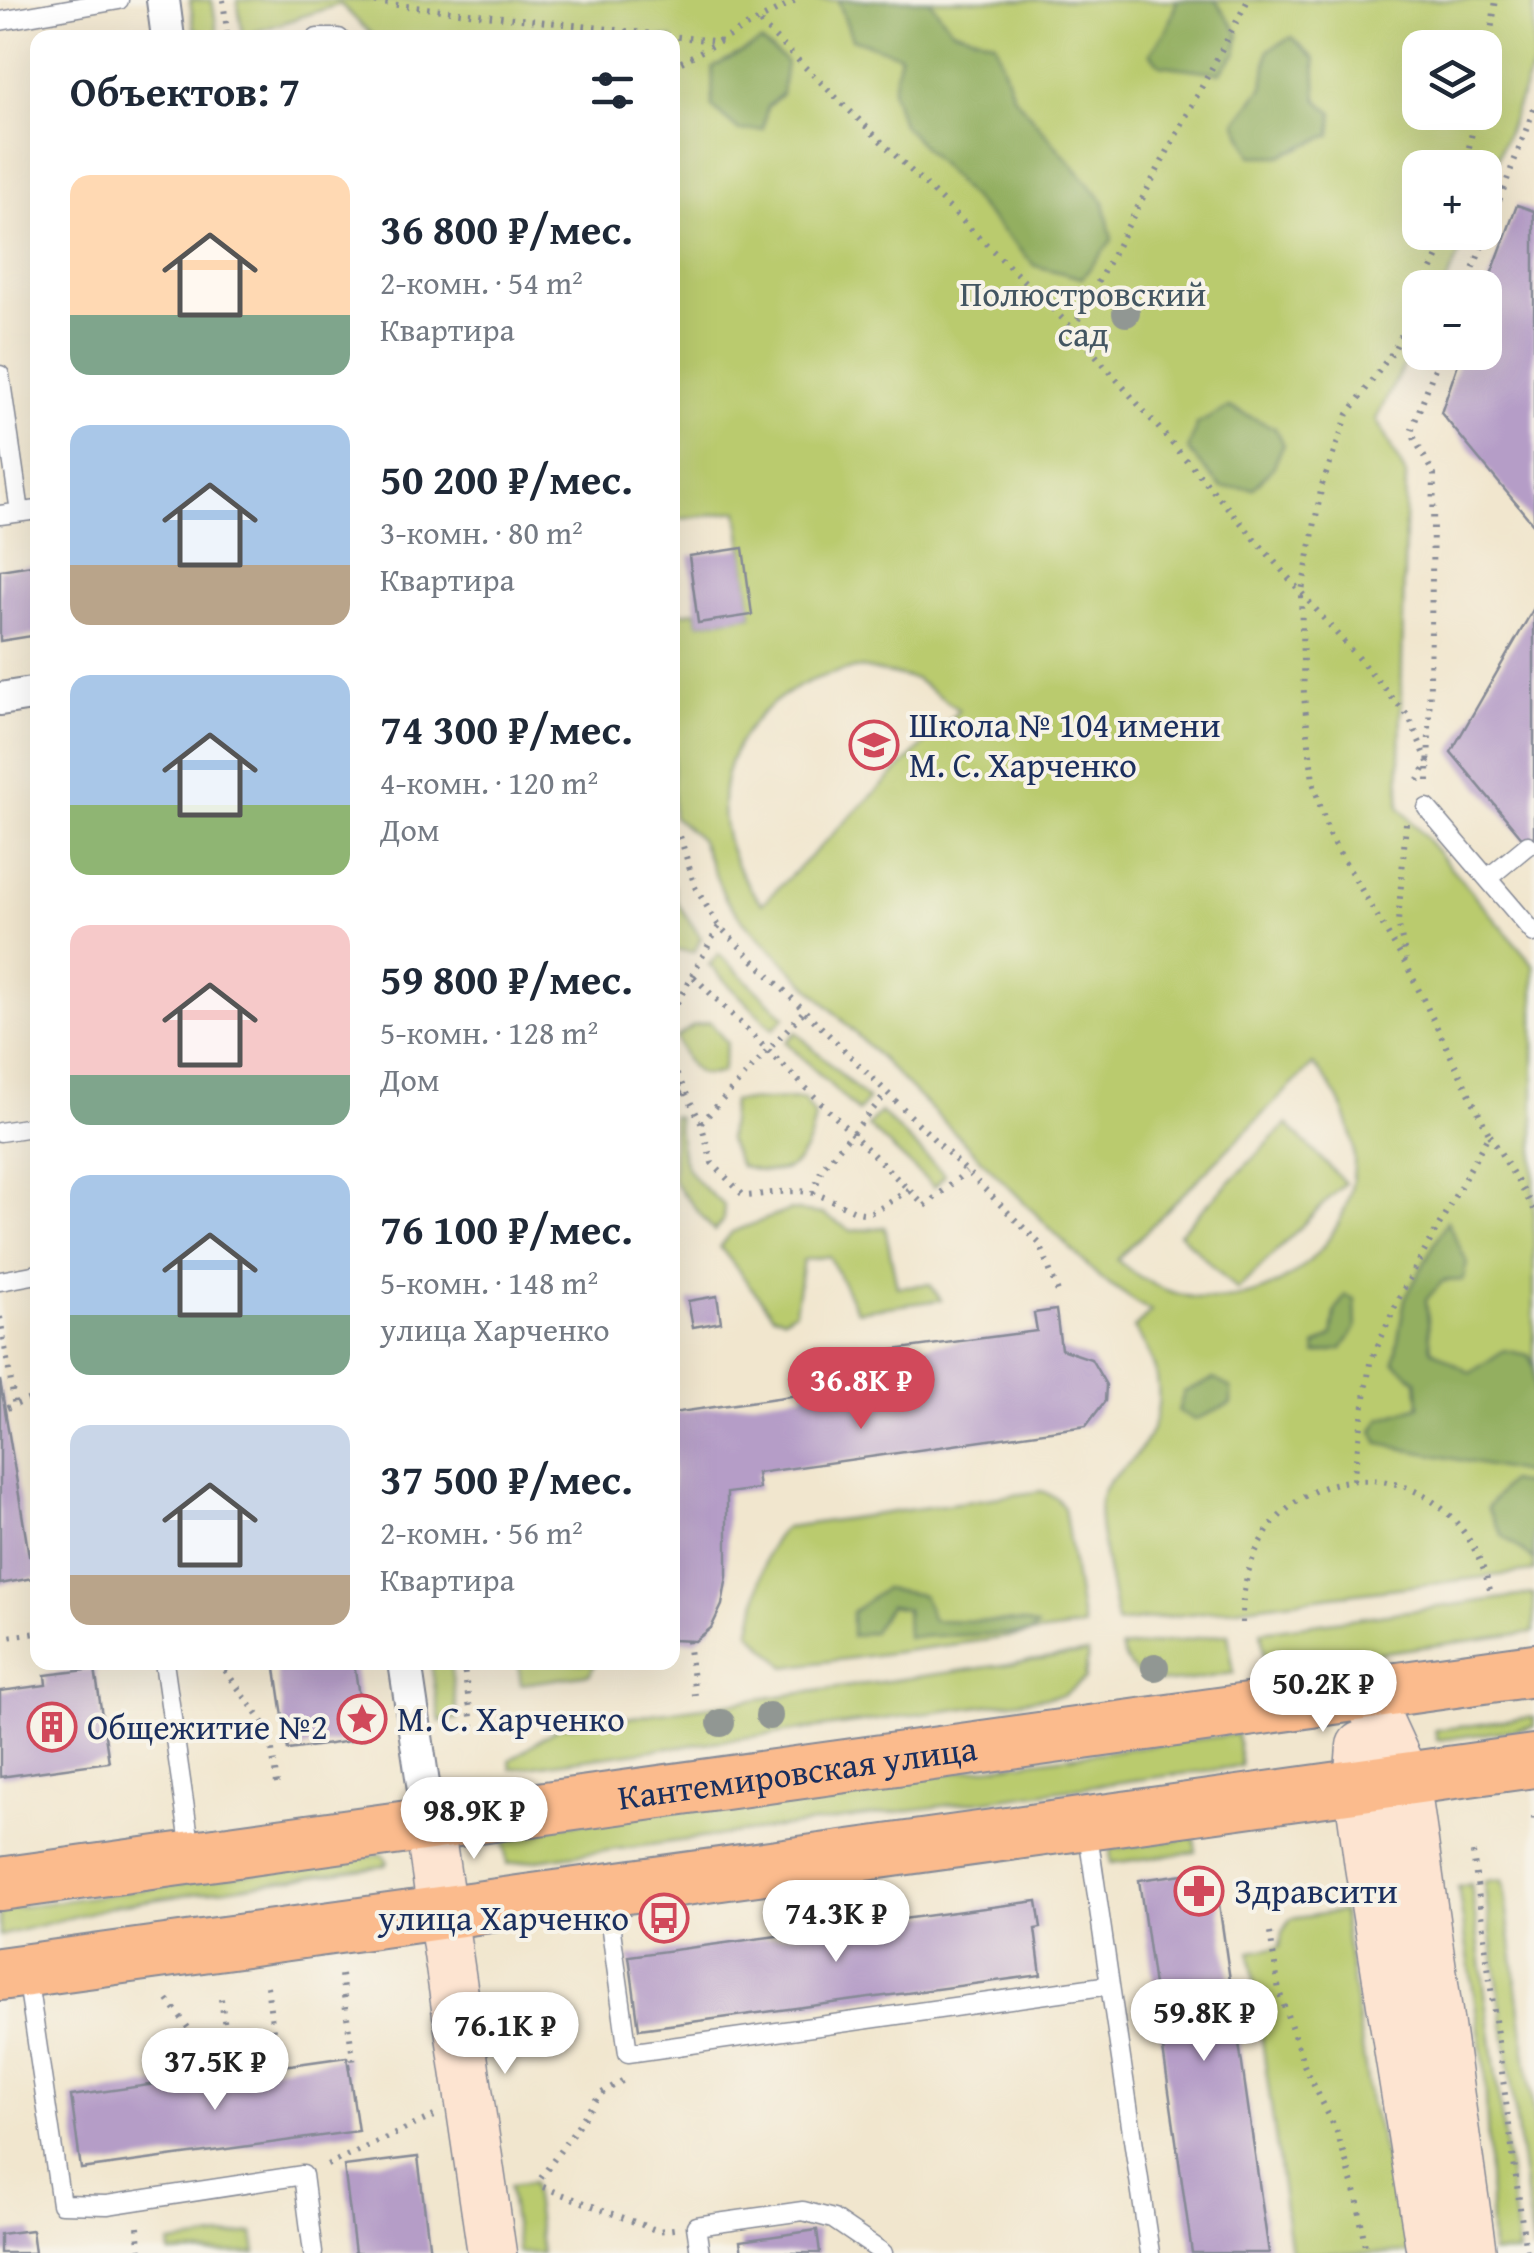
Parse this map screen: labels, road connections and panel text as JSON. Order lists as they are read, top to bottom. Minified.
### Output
{"streets":{"main road":["Кантемировская улица"]},"parks":["Полюстровский сад"],"places":{"school or university":["Школа № 104 имени М. С. Харченко"],"place":["М. С. Харченко"],"building":["Общежитие №2"],"pharmacy":["Здравсити"],"bus stop":["улица Харченко"]},"page":{"map_buttons":["+","−"],"heading":"Объектов: 7","list":[{"name":"36 800 ₽/мес.","note":"2-комн. · 54 m² · Квартира"},{"name":"50 200 ₽/мес.","note":"3-комн. · 80 m² · Квартира"},{"name":"74 300 ₽/мес.","note":"4-комн. · 120 m² · Дом"},{"name":"59 800 ₽/мес.","note":"5-комн. · 128 m² · Дом"},{"name":"76 100 ₽/мес.","note":"5-комн. · 148 m² · улица Харченко"},{"name":"37 500 ₽/мес.","note":"2-комн. · 56 m² · Квартира"}],"price":["36.8K ₽","50.2K ₽","98.9K ₽","74.3K ₽","59.8K ₽","76.1K ₽","37.5K ₽"]}}
